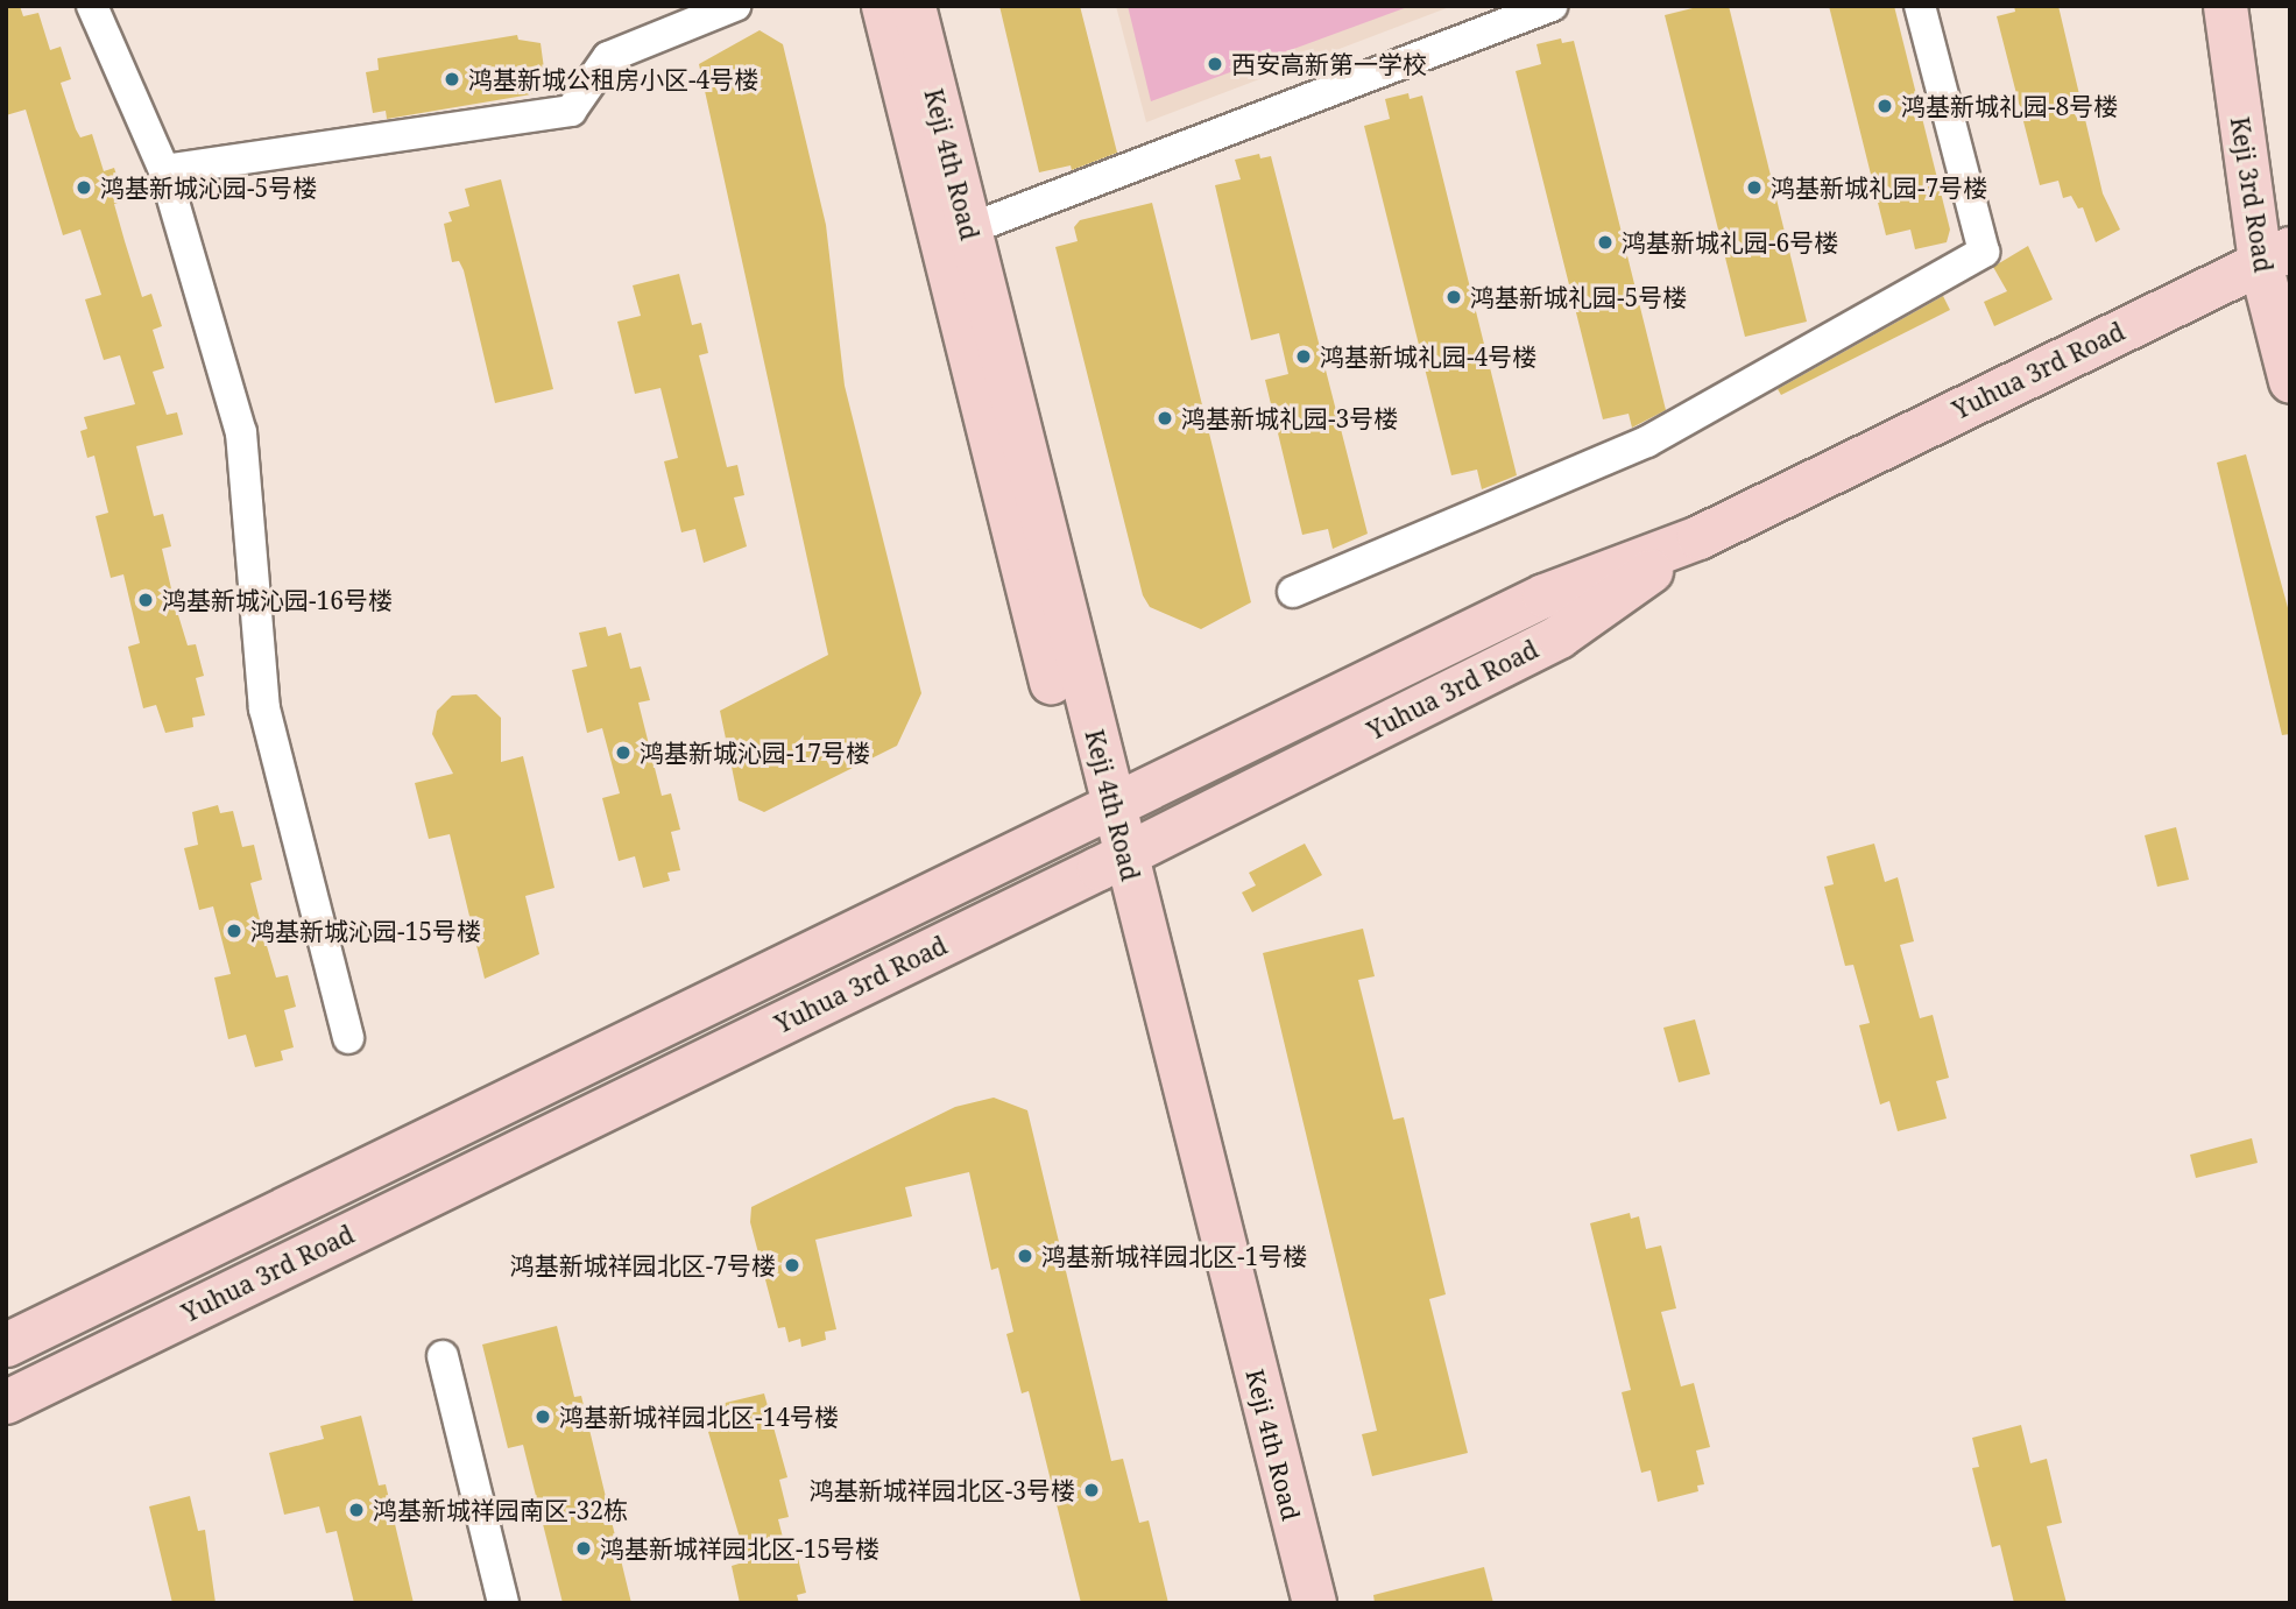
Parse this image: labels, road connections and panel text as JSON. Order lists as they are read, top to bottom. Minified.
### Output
{"streets":{"street":["Keji 4th Road","Keji 3rd Road","Yuhua 3rd Road"]},"crossings":[["Keji 4th Road","Yuhua 3rd Road"],["Keji 3rd Road","Yuhua 3rd Road"]],"places":["西安高新第一学校","鸿基新城公租房小区-4号楼","鸿基新城礼园-8号楼","鸿基新城沁园-5号楼","鸿基新城礼园-7号楼","鸿基新城礼园-6号楼","鸿基新城礼园-5号楼","鸿基新城礼园-4号楼","鸿基新城礼园-3号楼","鸿基新城沁园-16号楼","鸿基新城沁园-17号楼","鸿基新城沁园-15号楼","鸿基新城祥园北区-1号楼","鸿基新城祥园北区-7号楼","鸿基新城祥园北区-14号楼","鸿基新城祥园北区-3号楼","鸿基新城祥园南区-32栋","鸿基新城祥园北区-15号楼"]}
